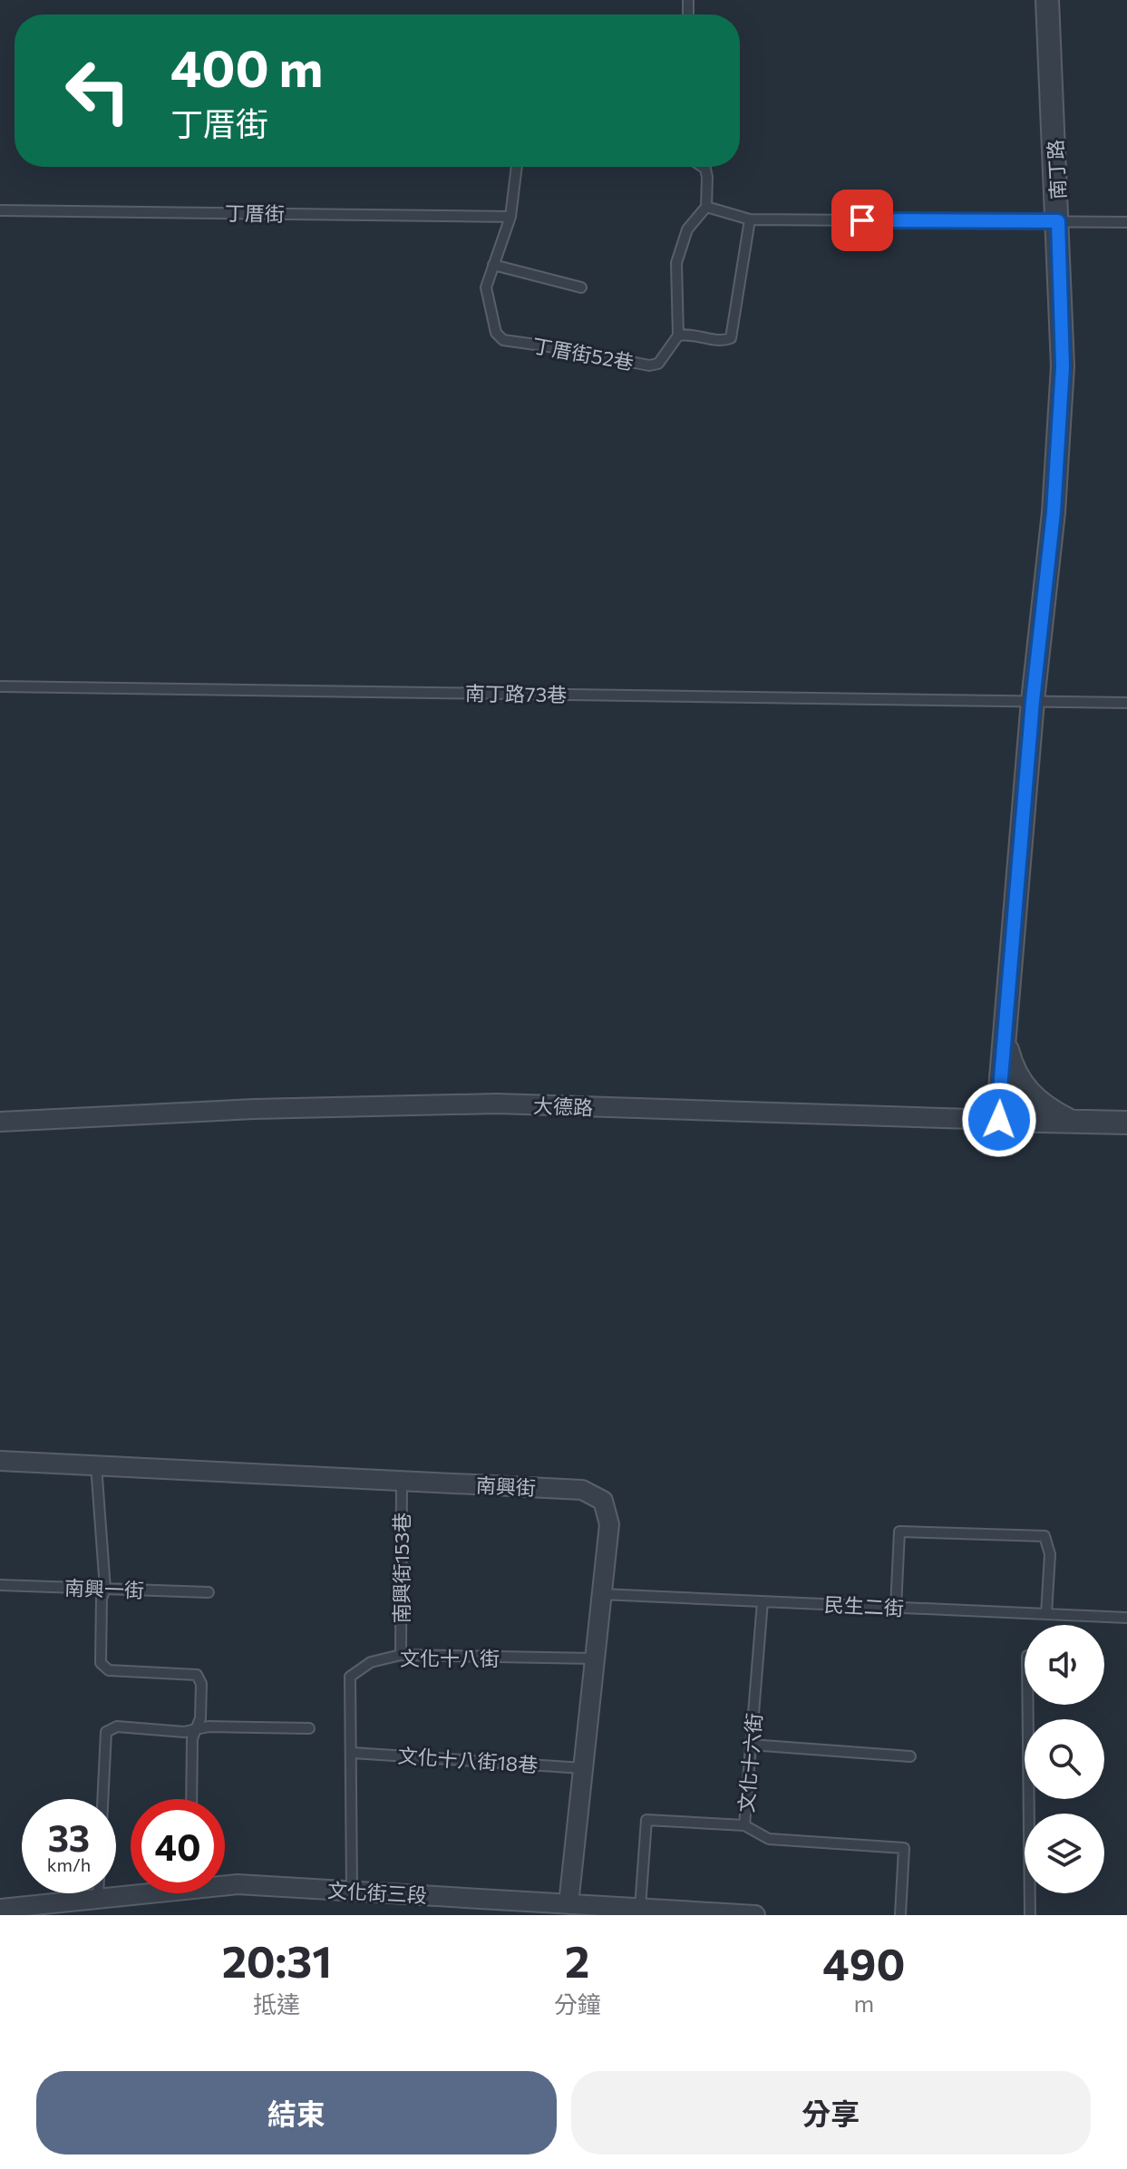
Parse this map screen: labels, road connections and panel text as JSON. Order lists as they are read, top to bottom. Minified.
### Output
{"streets":{"street":["南丁路","大德路","南興街","文化街三段"],"lane":["丁厝街","丁厝街52巷","南丁路73巷","南興街153巷","南興一街","民生二街","文化十八街","文化十八街18巷","文化十六街"]},"crossings":[["南丁路","南丁路73巷"],["南丁路","大德路"],["丁厝街","丁厝街52巷"],["南興街","南興街153巷"],["南興街","民生二街"],["南興街","文化十八街"],["南興街","文化十八街18巷"],["南興街","文化街三段"],["南興街153巷","文化十八街"],["民生二街","文化十六街"],["文化十八街","文化十八街18巷"],["文化十八街","文化街三段"],["文化十六街","文化街三段"]],"page":{"turn":["400 m","丁厝街"],"speed":"33 km/h","limit":"40","eta":["20:31","抵達","2","分鐘","490","m"],"buttons":["結束","分享"]}}
